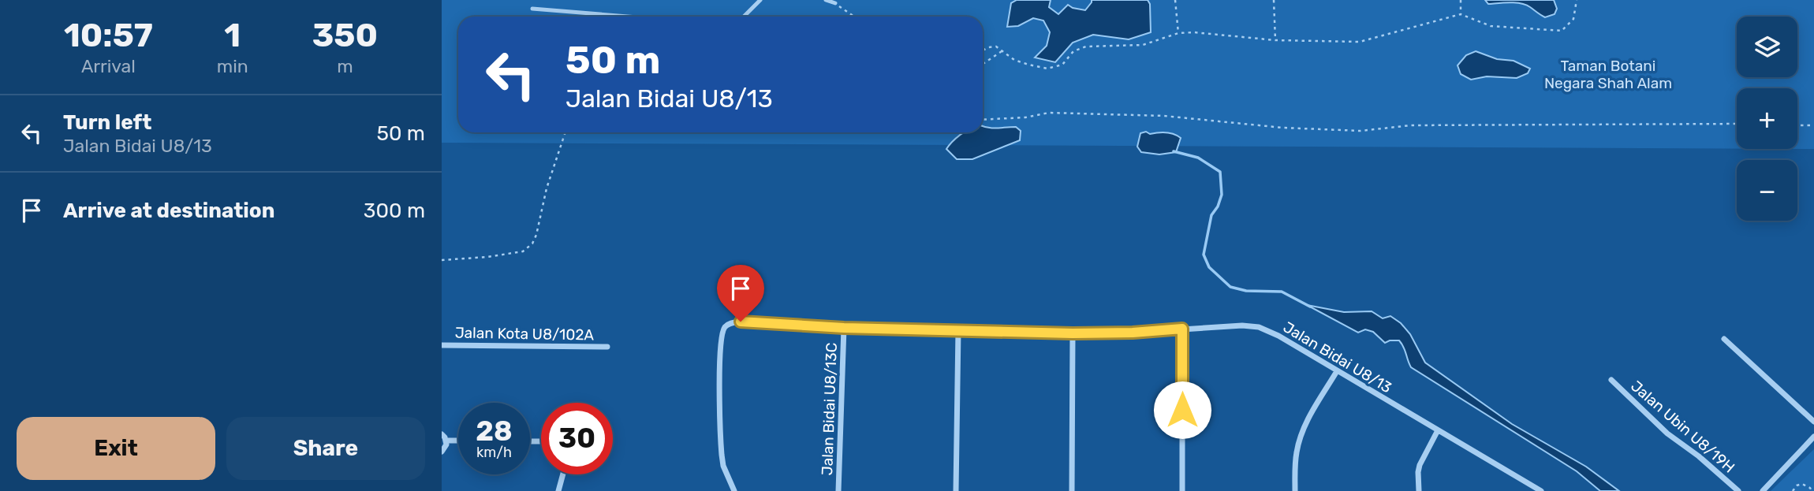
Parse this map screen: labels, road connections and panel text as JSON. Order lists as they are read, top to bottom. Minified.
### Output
{"streets":{"street":["Jalan Kota U8/102A","Jalan Bidai U8/13","Jalan Bidai U8/13C","Jalan Ubin U8/19H"]},"crossings":[["Jalan Bidai U8/13","Jalan Bidai U8/13C"]],"parks":["Taman Botani Negara Shah Alam"],"page":{"eta":["10:57","Arrival","1","min","350","m"],"map_buttons":["+","−"],"turn":["50 m","Jalan Bidai U8/13"],"list":[{"name":"Turn left","note":"Jalan Bidai U8/13","value":"50 m"},{"name":"Arrive at destination","value":"300 m"}],"speed":"28 km/h","limit":"30","buttons":["Exit","Share"]}}
